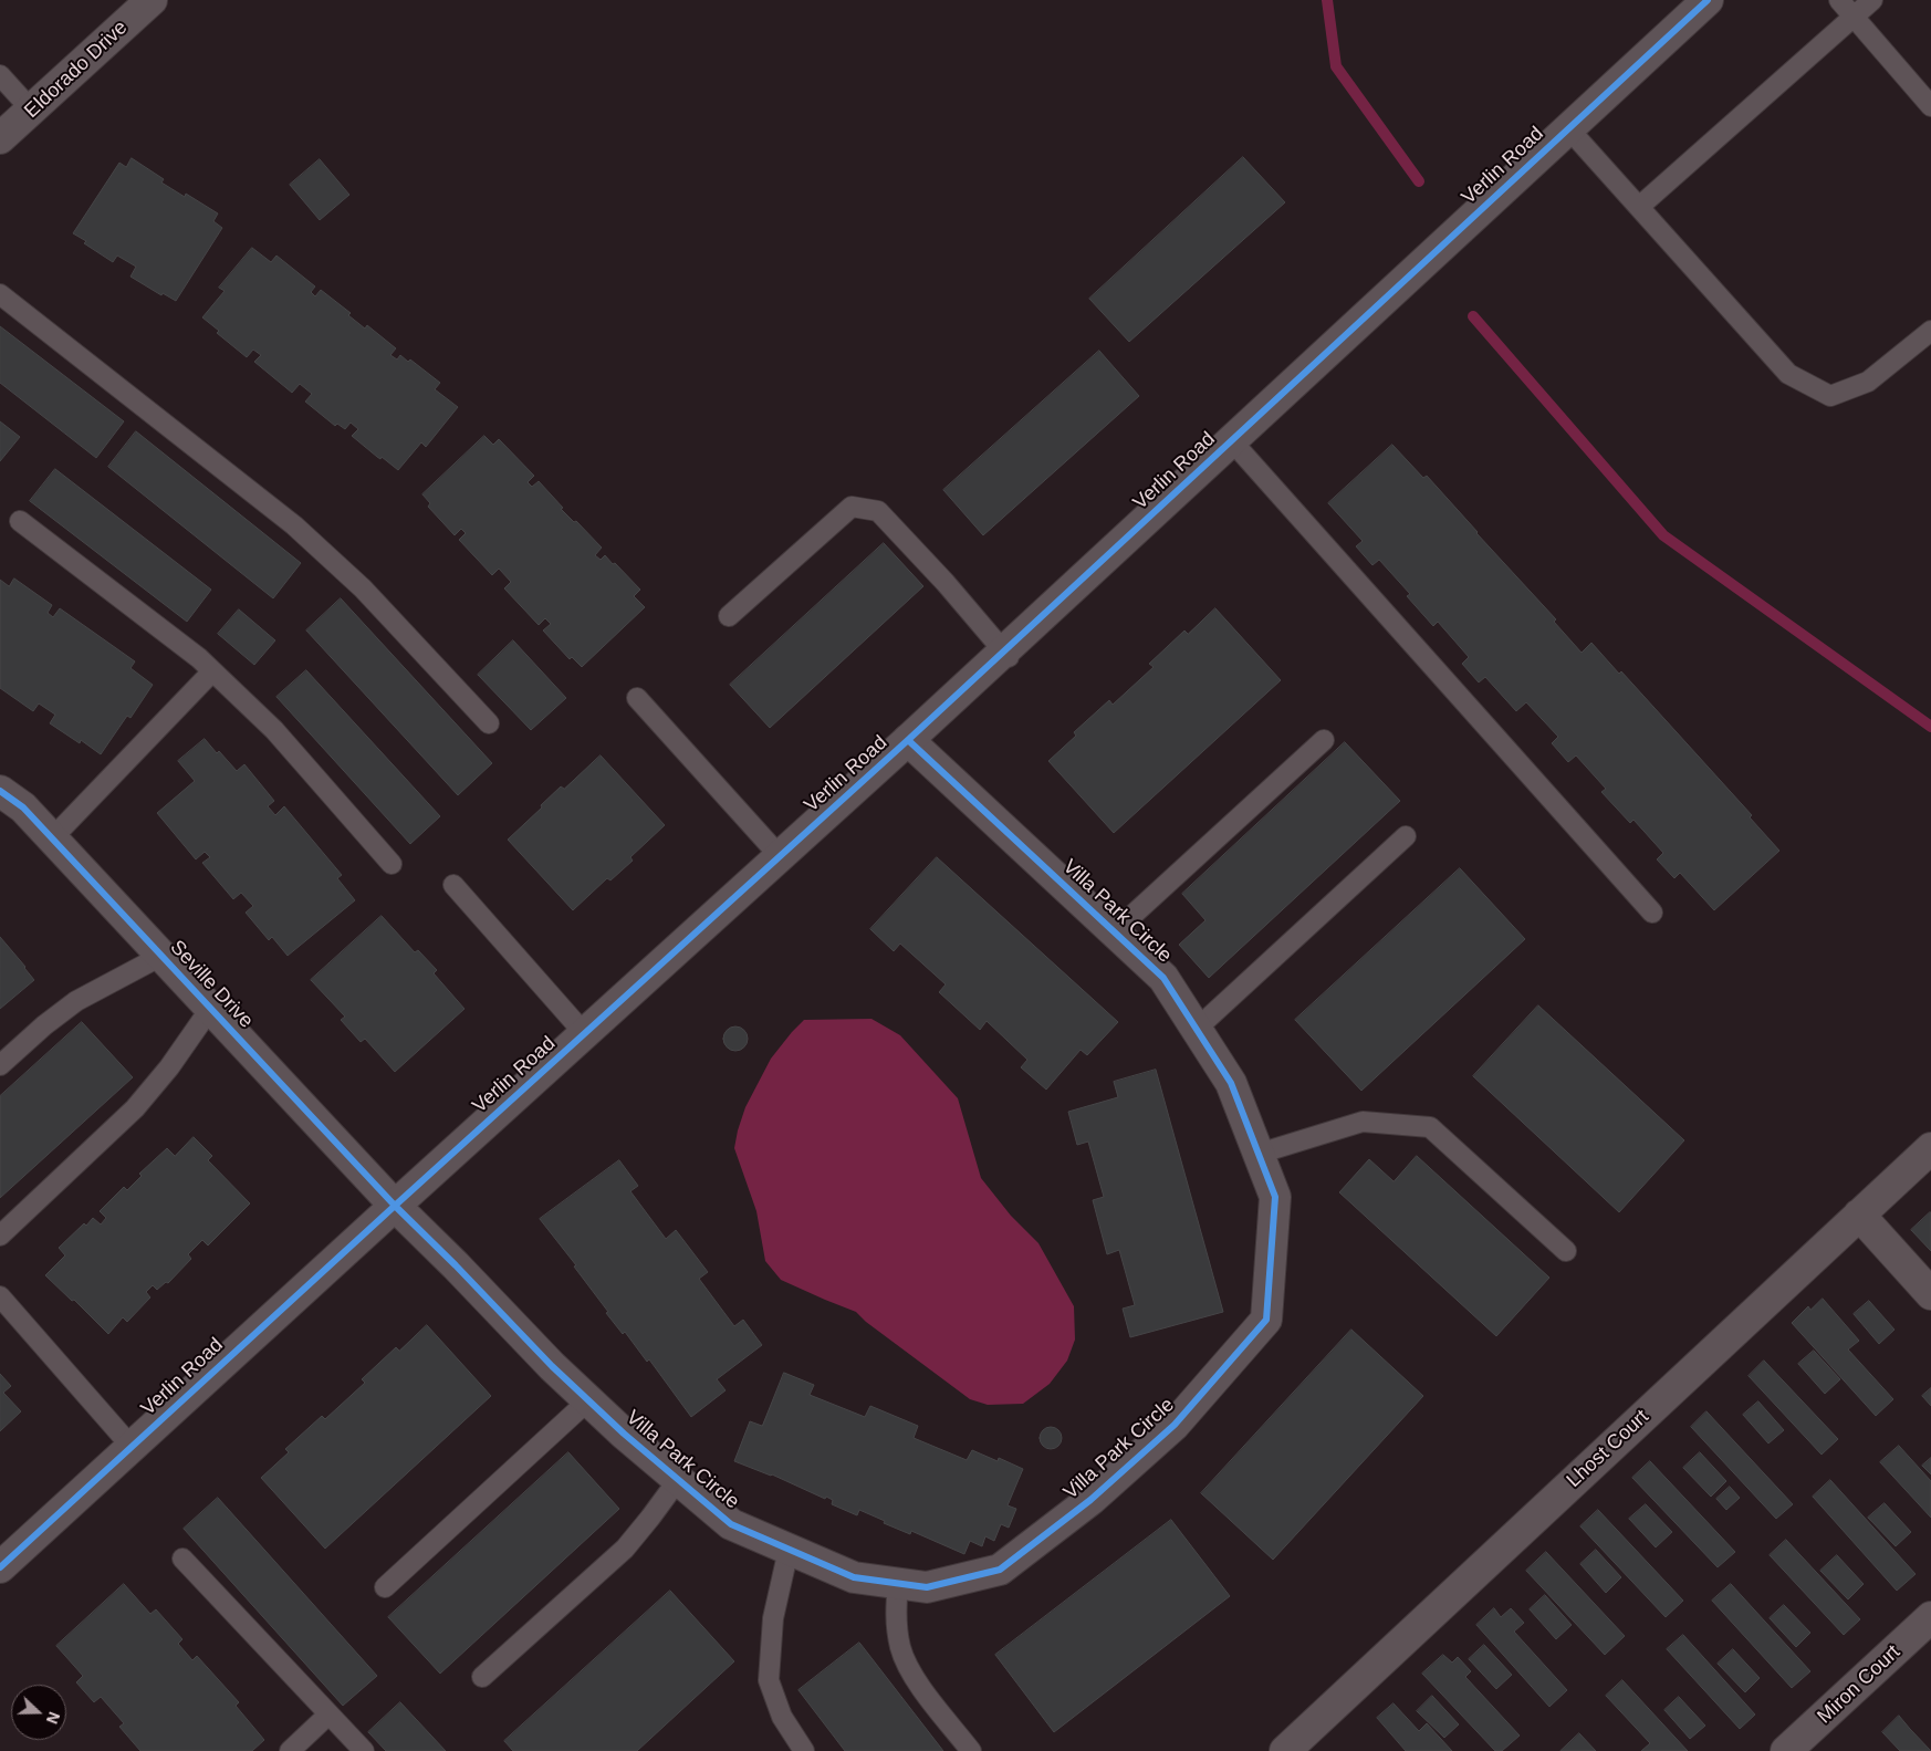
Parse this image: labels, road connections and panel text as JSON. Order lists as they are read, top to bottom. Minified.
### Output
{"streets":{"street":["Eldorado Drive","Verlin Road","Villa Park Circle","Seville Drive","Lhost Court","Miron Court"]},"crossings":[["Verlin Road","Villa Park Circle"],["Verlin Road","Seville Drive"],["Villa Park Circle","Seville Drive"]],"north":"right"}
